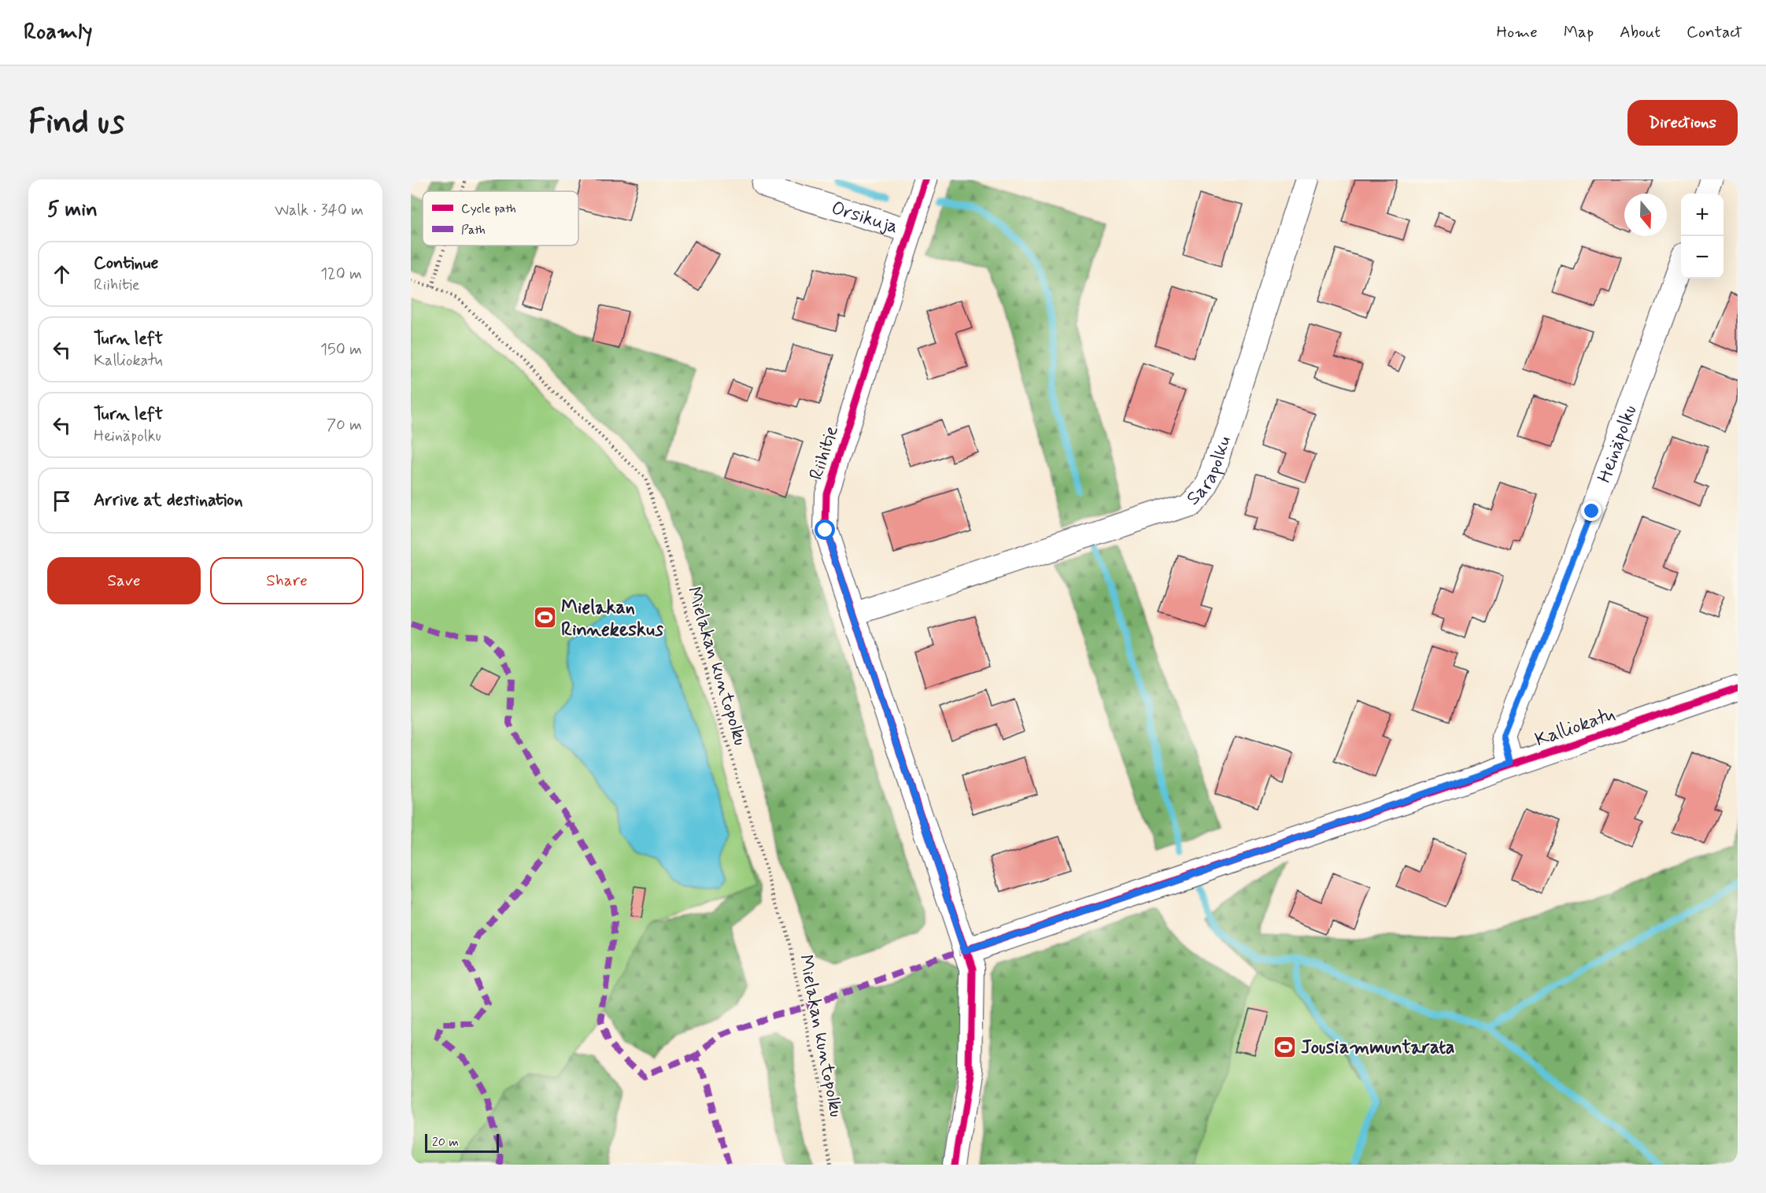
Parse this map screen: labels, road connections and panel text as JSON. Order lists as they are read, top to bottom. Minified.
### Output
{"streets":{"street":["Orsikuja","Heinäpolku","Riihitie","Sarapolku","Kalliokatu"],"path":["Mielakan kuntopolku"]},"crossings":[["Orsikuja","Riihitie"],["Heinäpolku","Kalliokatu"],["Riihitie","Sarapolku"],["Riihitie","Kalliokatu"]],"places":{"sports":["Mielakan Rinnekeskus","Jousiammuntarata"]},"legend":["Cycle path","Path"],"scale_bar":"20 m","north":"bottom","page":{"header":"Roamly","nav":["Home","Map","About","Contact"],"buttons":["Directions",["Save","Share"]],"title":"Find us","heading":["5 min","Walk · 340 m"],"map_buttons":["+","−"],"list":[["Continue","Riihitie","120 m"],["Turn left","Kalliokatu","150 m"],["Turn left","Heinäpolku","70 m"],"Arrive at destination"],"scale":"20 m"}}
